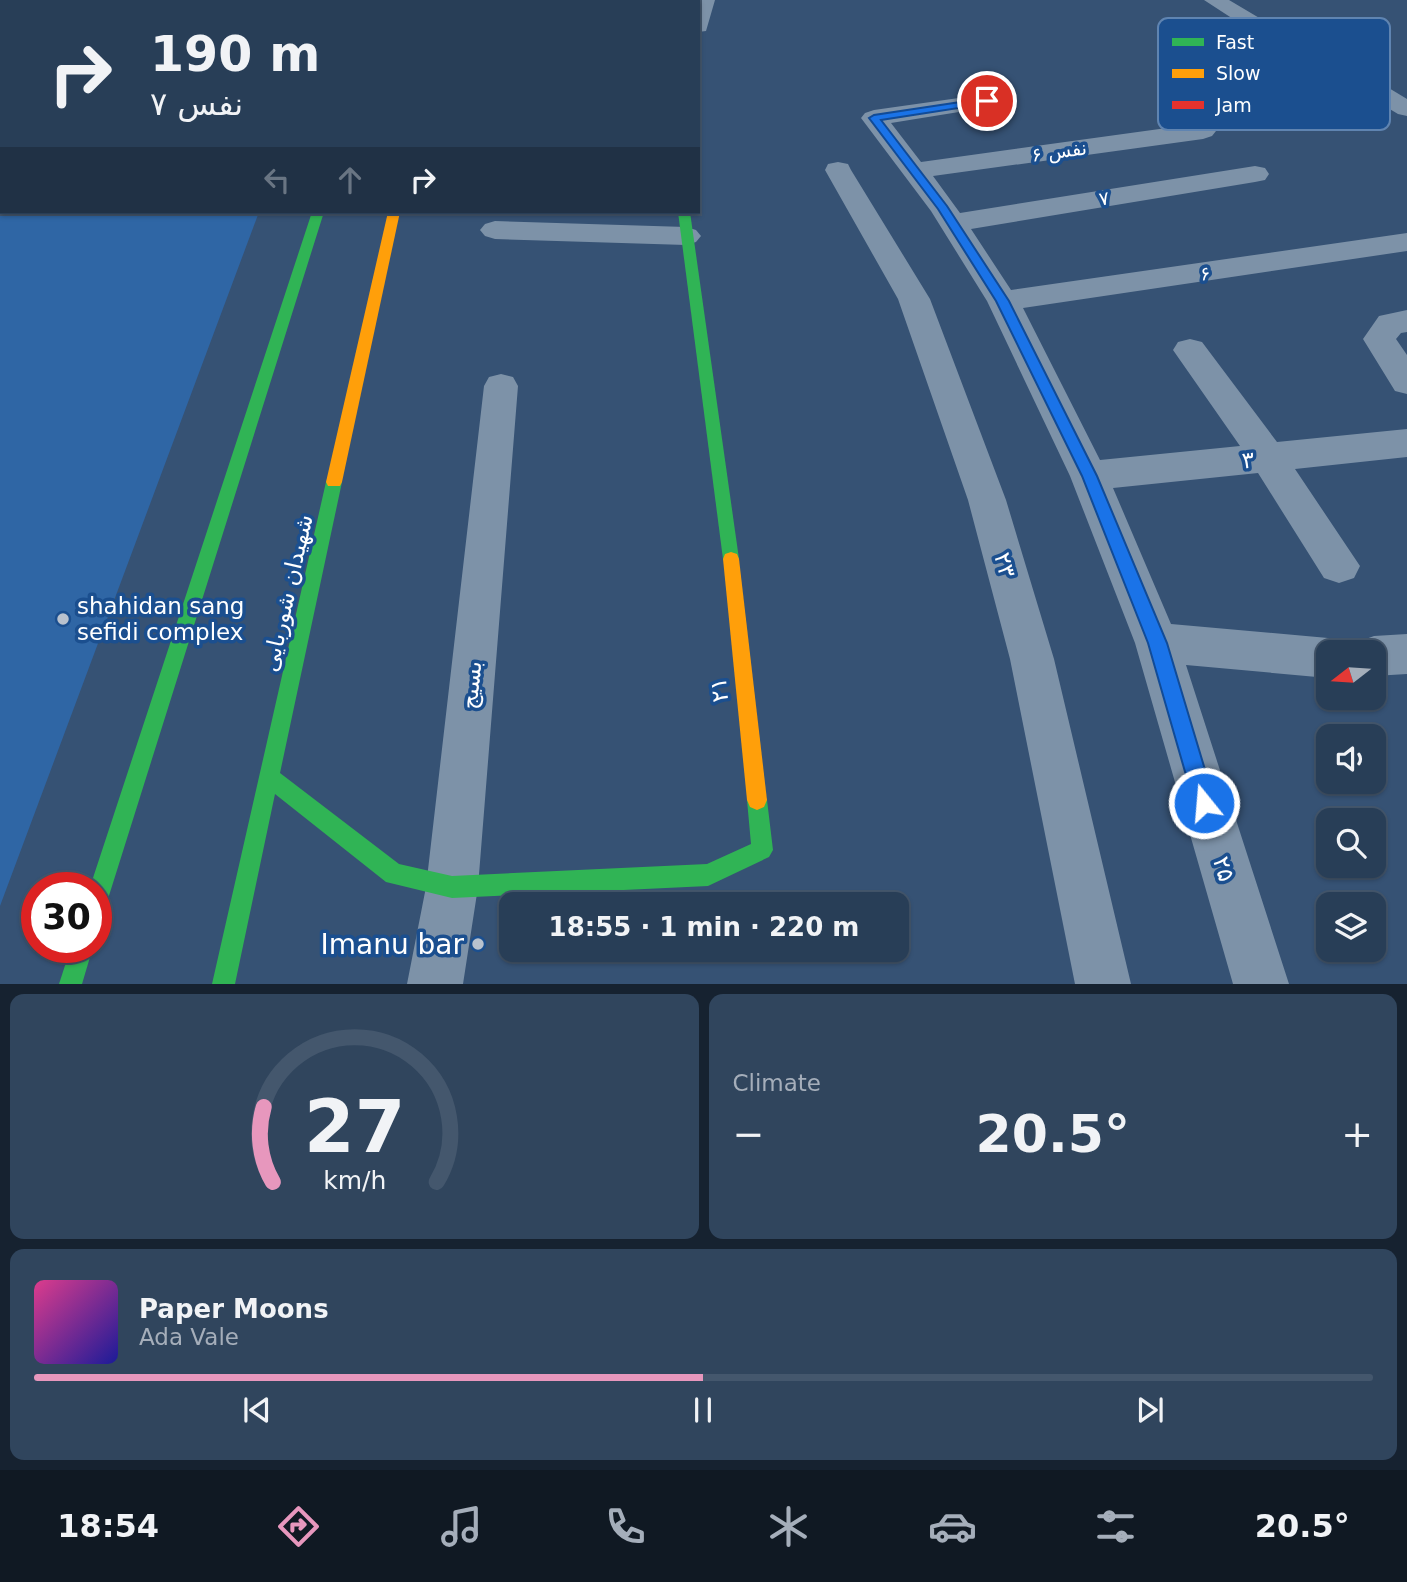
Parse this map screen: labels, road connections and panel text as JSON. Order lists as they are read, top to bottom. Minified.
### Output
{"streets":{"street":["نفس ۶","۷","۶","۳","۲۳","شهیدان شوربایی","بسیج","۲۱","۲۵"]},"crossings":[["نفس ۶","۲۵"],["۷","۲۵"],["۶","۲۵"],["۳","۲۵"],["بسیج","۲۱"]],"places":["shahidan sang sefidi complex","Imanu bar"],"legend":["Fast","Slow","Jam"],"north":"left","page":{"turn":["190 m","نفس ۷"],"limit":"30","trip":"18:55 · 1 min · 220 m","tile":"Climate","heat":["−","20.5°","+"],"song":["Paper Moons","Ada Vale"],"tabs":["18:54","20.5°"],"gauge":["27","km/h"]}}
